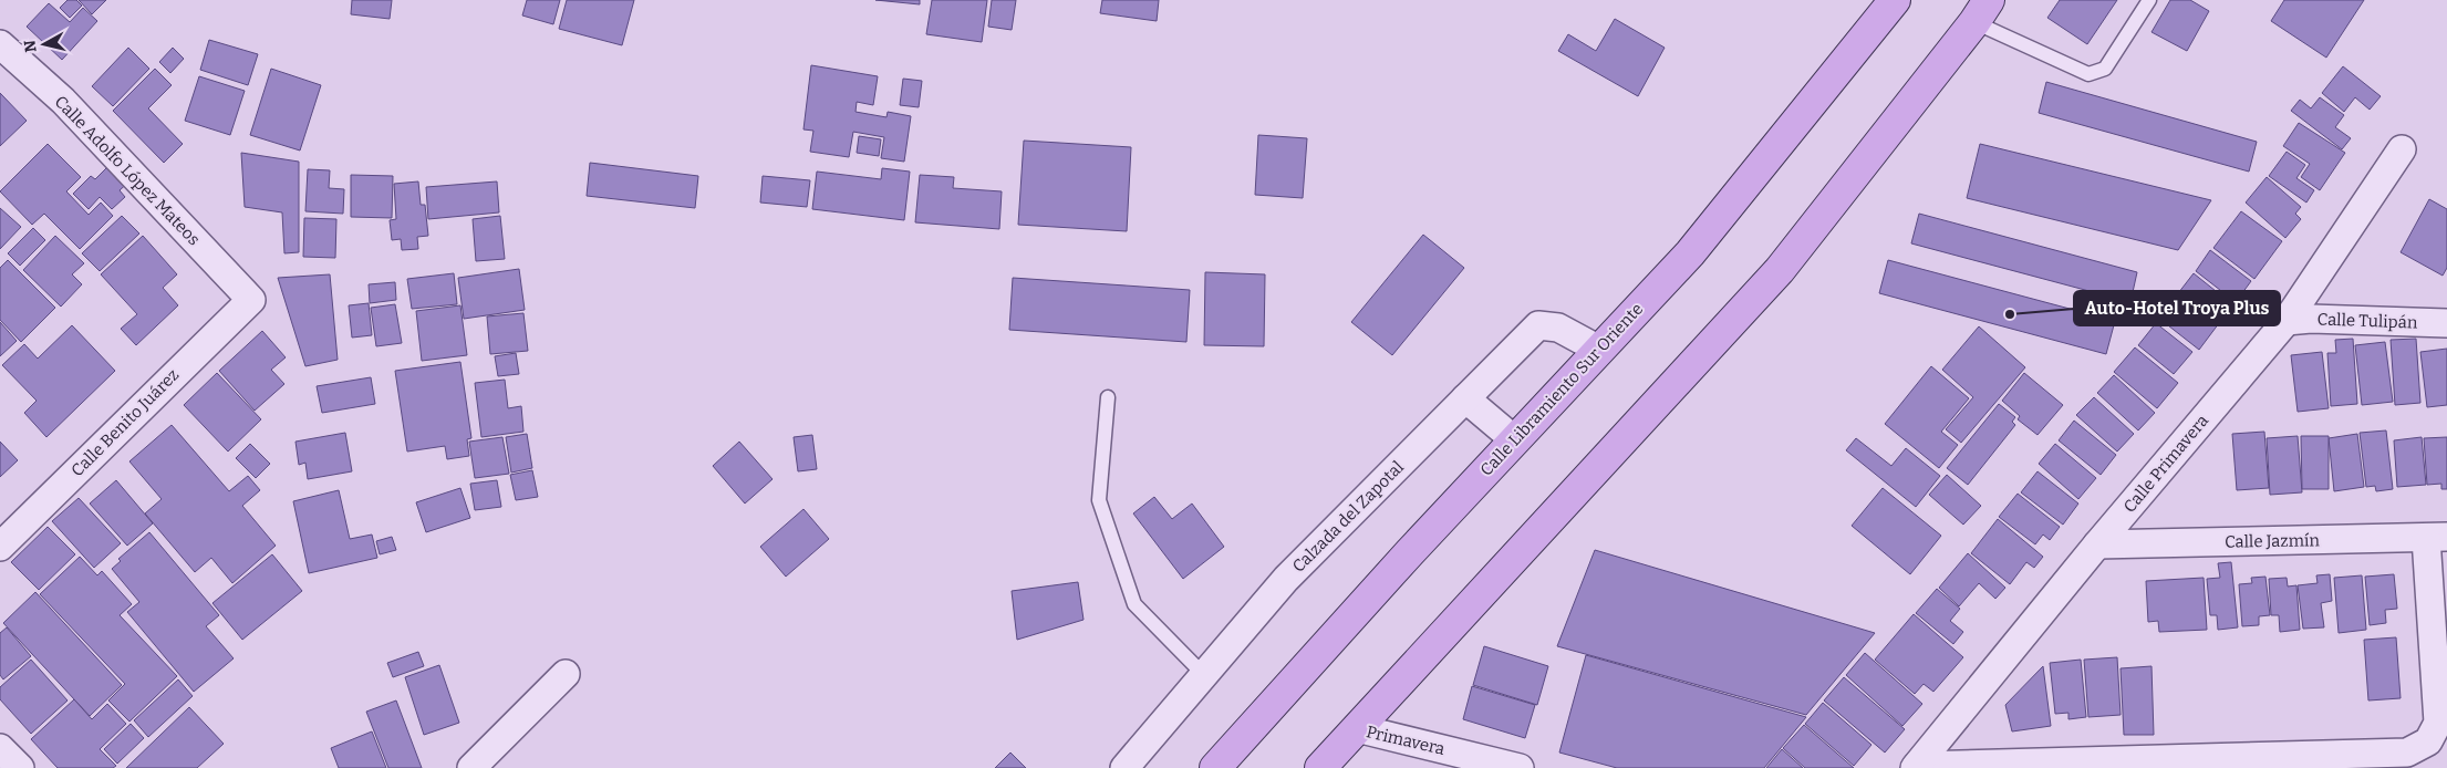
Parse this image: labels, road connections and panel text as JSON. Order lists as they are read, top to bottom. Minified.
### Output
{"streets":{"main road":["Calle Libramiento Sur Oriente"],"street":["Calle Adolfo López Mateos","Calle Tulipán","Calle Benito Juárez","Calle Primavera","Calzada del Zapotal","Calle Jazmín","Primavera"]},"crossings":[["Calle Adolfo López Mateos","Calle Benito Juárez"],["Calle Tulipán","Calle Primavera"],["Calle Libramiento Sur Oriente","Calzada del Zapotal"],["Calle Primavera","Calle Jazmín"]],"places":["Auto-Hotel Troya Plus"],"north":"left"}
